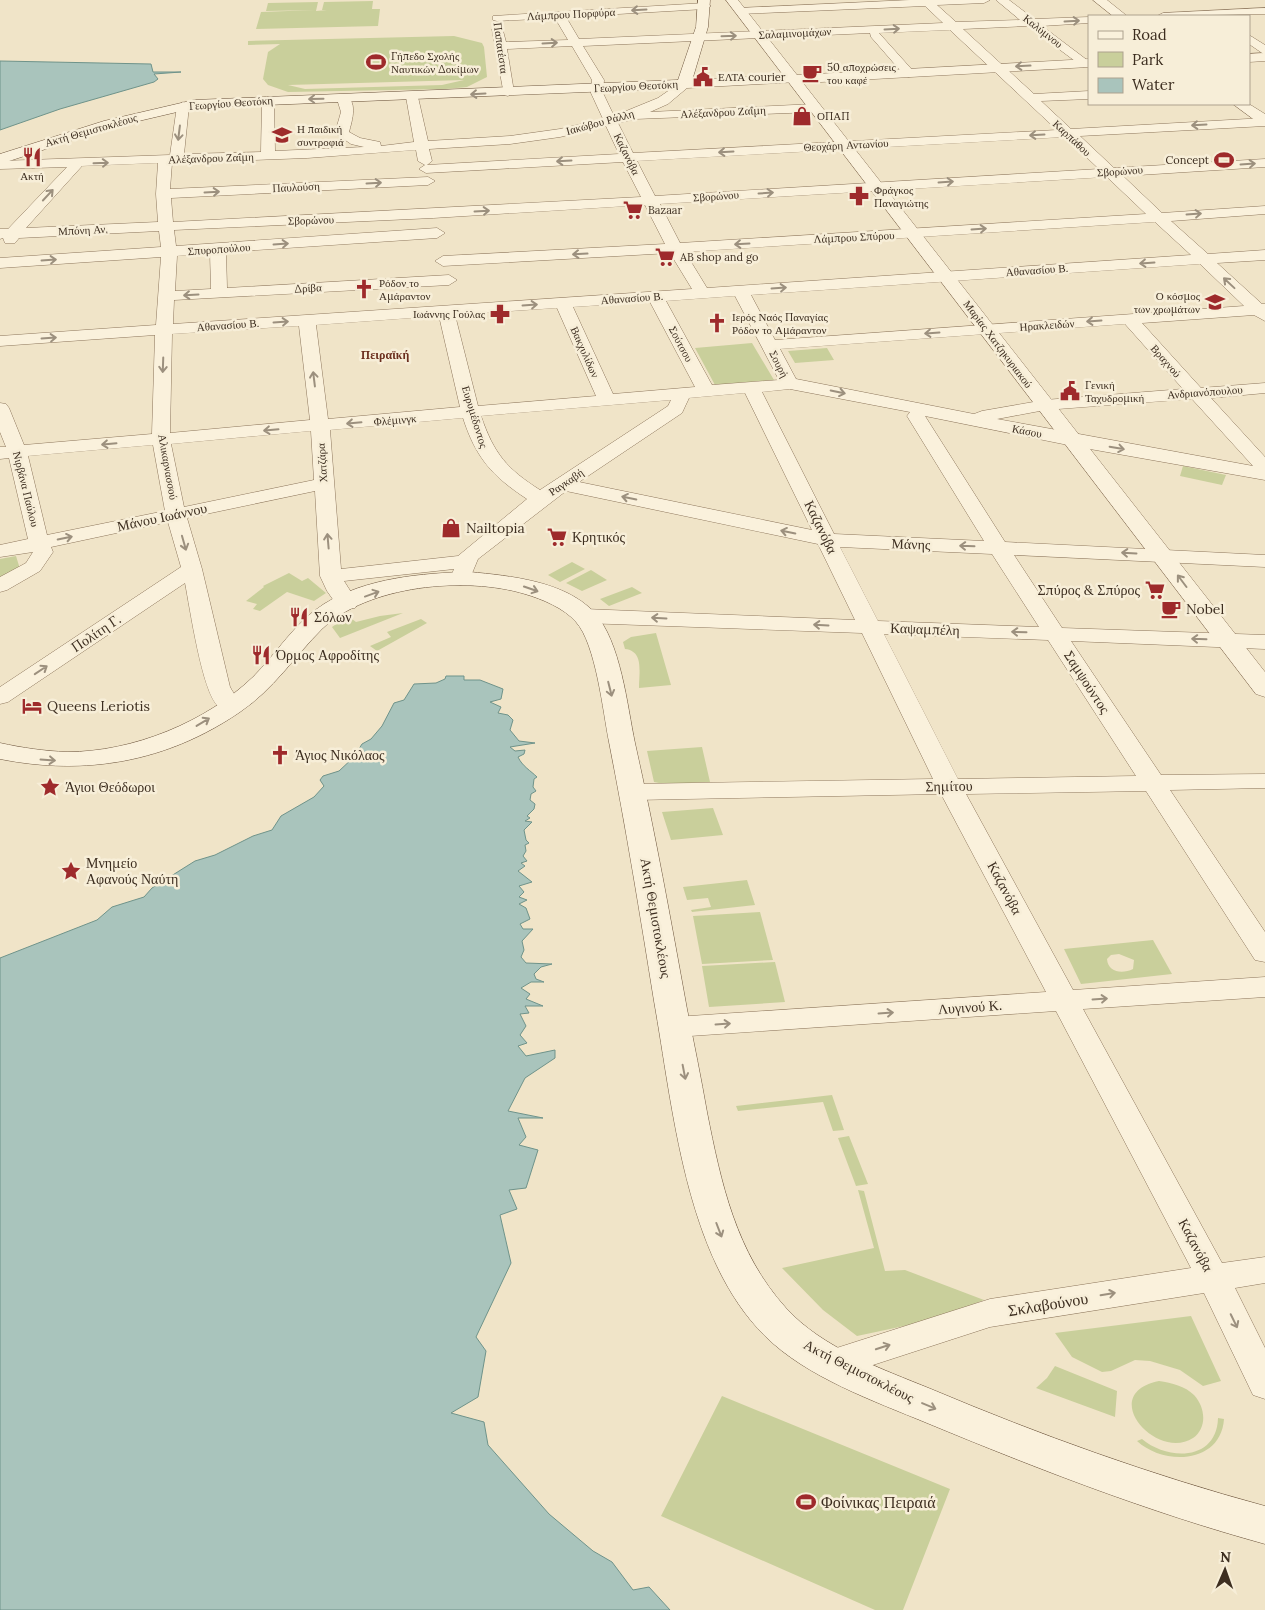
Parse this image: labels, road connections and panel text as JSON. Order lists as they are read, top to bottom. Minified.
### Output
{"streets":{"main road":["Γεωργίου Θεοτόκη","Ακτή Θεμιστοκλέους","Μαρίας Χατζηκυριακού"],"street":["Λάμπρου Πορφύρα","Καλύμνου","Σαλαμινομάχων","Παπατέστα","Αλέξανδρου Ζαΐμη","Ιακώβου Ράλλη","Καρπάθου","Θεοχάρη Αντωνίου","Καζανόβα","Σβορώνου","Παυλούση","Μπόνη Αν.","Λάμπρου Σπύρου","Σπυροπούλου","Αθανασίου Β.","Δρίβα","Ηρακλειδών","Σούτσου","Βακχυλίδων","Βραχνού","Σουρή","Ανδριανόπουλου","Ευρυμέδοντος","Φλέμινγκ","Κάσου","Χατζάρα","Αλικαρνασσού","Ραγκαβή","Νιρβάνα Παύλου","Μάνου Ιωάννου","Μάνης","Καψαμπέλη","Πολίτη Γ.","Σαμψούντος","Σημίτου","Λυγινού Κ.","Σκλαβούνου"]},"crossings":[["Λάμπρου Πορφύρα","Παπατέστα"],["Λάμπρου Πορφύρα","Καζανόβα"],["Καλύμνου","Σαλαμινομάχων"],["Καλύμνου","Γεωργίου Θεοτόκη"],["Σαλαμινομάχων","Παπατέστα"],["Σαλαμινομάχων","Καρπάθου"],["Σαλαμινομάχων","Καζανόβα"],["Σαλαμινομάχων","Μαρίας Χατζηκυριακού"],["Παπατέστα","Γεωργίου Θεοτόκη"],["Γεωργίου Θεοτόκη","Ιακώβου Ράλλη"],["Γεωργίου Θεοτόκη","Ακτή Θεμιστοκλέους"],["Γεωργίου Θεοτόκη","Καρπάθου"],["Γεωργίου Θεοτόκη","Καζανόβα"],["Γεωργίου Θεοτόκη","Μαρίας Χατζηκυριακού"],["Γεωργίου Θεοτόκη","Ευρυμέδοντος"],["Γεωργίου Θεοτόκη","Αλικαρνασσού"],["Αλέξανδρου Ζαΐμη","Ιακώβου Ράλλη"],["Αλέξανδρου Ζαΐμη","Μαρίας Χατζηκυριακού"],["Αλέξανδρου Ζαΐμη","Ευρυμέδοντος"],["Αλέξανδρου Ζαΐμη","Αλικαρνασσού"],["Ιακώβου Ράλλη","Καζανόβα"],["Ιακώβου Ράλλη","Ευρυμέδοντος"],["Ακτή Θεμιστοκλέους","Χατζάρα"],["Ακτή Θεμιστοκλέους","Αλικαρνασσού"],["Ακτή Θεμιστοκλέους","Ραγκαβή"],["Ακτή Θεμιστοκλέους","Καψαμπέλη"],["Ακτή Θεμιστοκλέους","Σημίτου"],["Ακτή Θεμιστοκλέους","Λυγινού Κ."],["Ακτή Θεμιστοκλέους","Σκλαβούνου"],["Καρπάθου","Θεοχάρη Αντωνίου"],["Καρπάθου","Σβορώνου"],["Καρπάθου","Λάμπρου Σπύρου"],["Καρπάθου","Αθανασίου Β."],["Καρπάθου","Ηρακλειδών"],["Θεοχάρη Αντωνίου","Καζανόβα"],["Θεοχάρη Αντωνίου","Παυλούση"],["Θεοχάρη Αντωνίου","Μαρίας Χατζηκυριακού"],["Θεοχάρη Αντωνίου","Ευρυμέδοντος"],["Καζανόβα","Σβορώνου"],["Καζανόβα","Λάμπρου Σπύρου"],["Καζανόβα","Αθανασίου Β."],["Καζανόβα","Φλέμινγκ"],["Καζανόβα","Μάνης"],["Καζανόβα","Καψαμπέλη"],["Καζανόβα","Σημίτου"],["Καζανόβα","Λυγινού Κ."],["Καζανόβα","Σκλαβούνου"],["Σβορώνου","Μπόνη Αν."],["Σβορώνου","Μαρίας Χατζηκυριακού"],["Σβορώνου","Ευρυμέδοντος"],["Σβορώνου","Αλικαρνασσού"],["Παυλούση","Ευρυμέδοντος"],["Παυλούση","Αλικαρνασσού"],["Μπόνη Αν.","Αλικαρνασσού"],["Λάμπρου Σπύρου","Μαρίας Χατζηκυριακού"],["Λάμπρου Σπύρου","Ευρυμέδοντος"],["Σπυροπούλου","Ευρυμέδοντος"],["Σπυροπούλου","Αλικαρνασσού"],["Αθανασίου Β.","Σούτσου"],["Αθανασίου Β.","Μαρίας Χατζηκυριακού"],["Αθανασίου Β.","Βακχυλίδων"],["Αθανασίου Β.","Σουρή"],["Αθανασίου Β.","Ευρυμέδοντος"],["Αθανασίου Β.","Χατζάρα"],["Αθανασίου Β.","Αλικαρνασσού"],["Δρίβα","Ευρυμέδοντος"],["Δρίβα","Αλικαρνασσού"],["Ηρακλειδών","Μαρίας Χατζηκυριακού"],["Ηρακλειδών","Βραχνού"],["Ηρακλειδών","Σουρή"],["Σούτσου","Φλέμινγκ"],["Μαρίας Χατζηκυριακού","Ανδριανόπουλου"],["Μαρίας Χατζηκυριακού","Κάσου"],["Μαρίας Χατζηκυριακού","Μάνης"],["Μαρίας Χατζηκυριακού","Καψαμπέλη"],["Βακχυλίδων","Φλέμινγκ"],["Βραχνού","Ανδριανόπουλου"],["Σουρή","Φλέμινγκ"],["Σουρή","Κάσου"],["Ανδριανόπουλου","Κάσου"],["Ευρυμέδοντος","Φλέμινγκ"],["Ευρυμέδοντος","Ραγκαβή"],["Φλέμινγκ","Κάσου"],["Φλέμινγκ","Χατζάρα"],["Φλέμινγκ","Αλικαρνασσού"],["Φλέμινγκ","Ραγκαβή"],["Φλέμινγκ","Νιρβάνα Παύλου"],["Κάσου","Σαμψούντος"],["Χατζάρα","Μάνου Ιωάννου"],["Αλικαρνασσού","Μάνου Ιωάννου"],["Αλικαρνασσού","Πολίτη Γ."],["Ραγκαβή","Μάνης"],["Νιρβάνα Παύλου","Μάνου Ιωάννου"],["Μάνης","Σαμψούντος"],["Καψαμπέλη","Σαμψούντος"],["Σαμψούντος","Σημίτου"]],"one_way":["Λάμπρου Πορφύρα","Ακτή Θεμιστοκλέους","Παυλούση","Σπυροπούλου","Ηρακλειδών","Φλέμινγκ","Κάσου","Χατζάρα","Μάνου Ιωάννου","Μάνης","Καψαμπέλη","Πολίτη Γ.","Λυγινού Κ.","Σκλαβούνου"],"districts":["Πειραϊκή"],"places":{"sports":["Γήπεδο Σχολής Ναυτικών Δοκίμων","Concept","Φοίνικας Πειραιά"],"cafe":["50 αποχρώσεις του καφέ","Nobel"],"public building":["ΕΛΤΑ courier","Γενική Ταχυδρομική"],"shop":["ΟΠΑΠ","Nailtopia"],"school or university":["Η παιδική συντροφιά","Ο κόσμος των χρωμάτων"],"restaurant":["Ακτή","Σόλων","Όρμος Αφροδίτης"],"pharmacy":["Φράγκος Παναγιώτης","Ιωάννης Γούλας"],"supermarket":["Bazaar","AB shop and go","Κρητικός","Σπύρος & Σπύρος"],"church":["Ρόδον το Αμάραντον","Ιερός Ναός Παναγίας Ρόδον το Αμάραντον","Άγιος Νικόλαος"],"hotel":["Queens Leriotis"],"place":["Άγιοι Θεόδωροι","Μνημείο Αφανούς Ναύτη"]},"legend":["Road","Park","Water"],"north":"top"}
